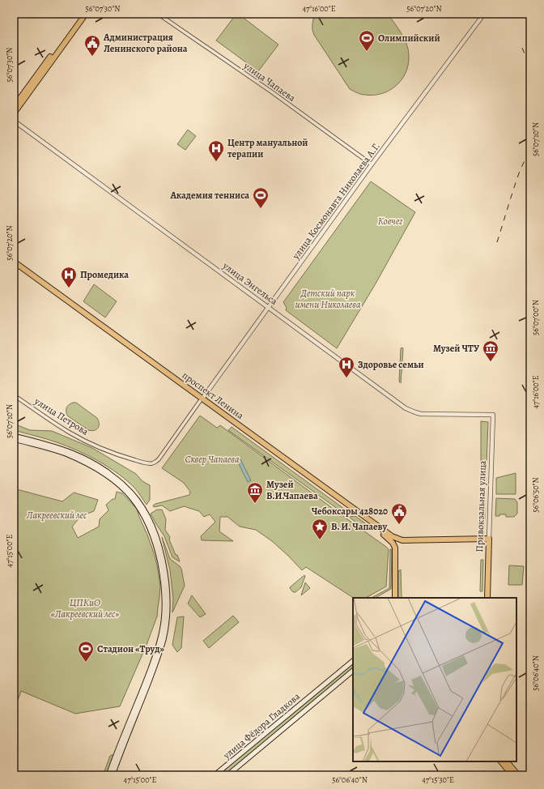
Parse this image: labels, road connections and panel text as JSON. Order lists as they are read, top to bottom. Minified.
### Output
{"streets":{"main road":["проспект Ленина","Привокзальная улица","улица Фёдора Гладкова"],"street":["улица Чапаева","улица Космонавта Николаева А.Г.","улица Энгельса","улица Петрова"]},"crossings":[["улица Чапаева","улица Космонавта Николаева А.Г."],["улица Космонавта Николаева А.Г.","улица Энгельса"],["улица Космонавта Николаева А.Г.","проспект Ленина"],["улица Космонавта Николаева А.Г.","улица Петрова"],["улица Энгельса","Привокзальная улица"],["проспект Ленина","Привокзальная улица"]],"parks":["Ковчег","Детский парк имени Николаева","Сквер Чапаева","Лакреевский лес","ЦПКиО «Лакреевский лес»"],"places":{"sports":["Олимпийский","Академия тенниса","Стадион «Труд»"],"public building":["Администрация Ленинского района","Чебоксары 428020"],"hospital":["Центр мануальной терапии","Промедика","Здоровье семьи"],"museum":["Музей ЧТУ","Музей В.И.Чапаева"],"place":["В. И. Чапаеву"]},"coordinates":["56°07'30\"N","47°16'00\"E","56°07'20\"N","56°07'10\"N","56°07'00\"N","56°06'50\"N","47°15'00\"E","56°06'40\"N","47°15'30\"E"]}
